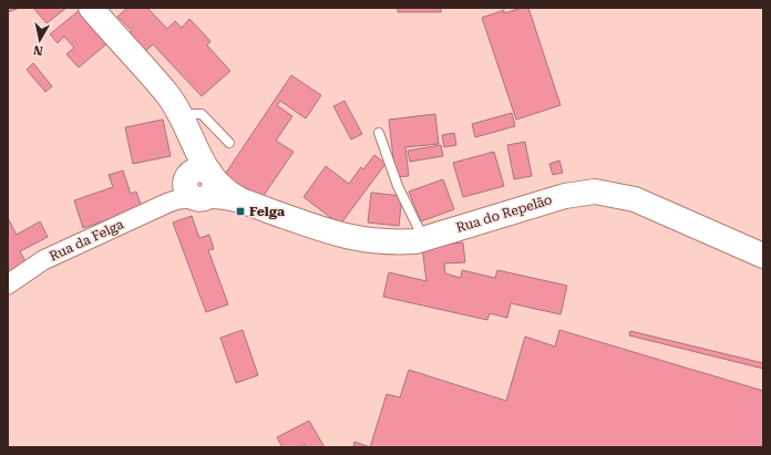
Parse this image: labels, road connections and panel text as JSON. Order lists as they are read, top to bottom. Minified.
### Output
{"streets":{"street":["Rua do Repelão","Rua da Felga"]},"crossings":[["Rua do Repelão","Rua da Felga"]],"places":{"transit":["Felga"]},"north":"bottom"}
